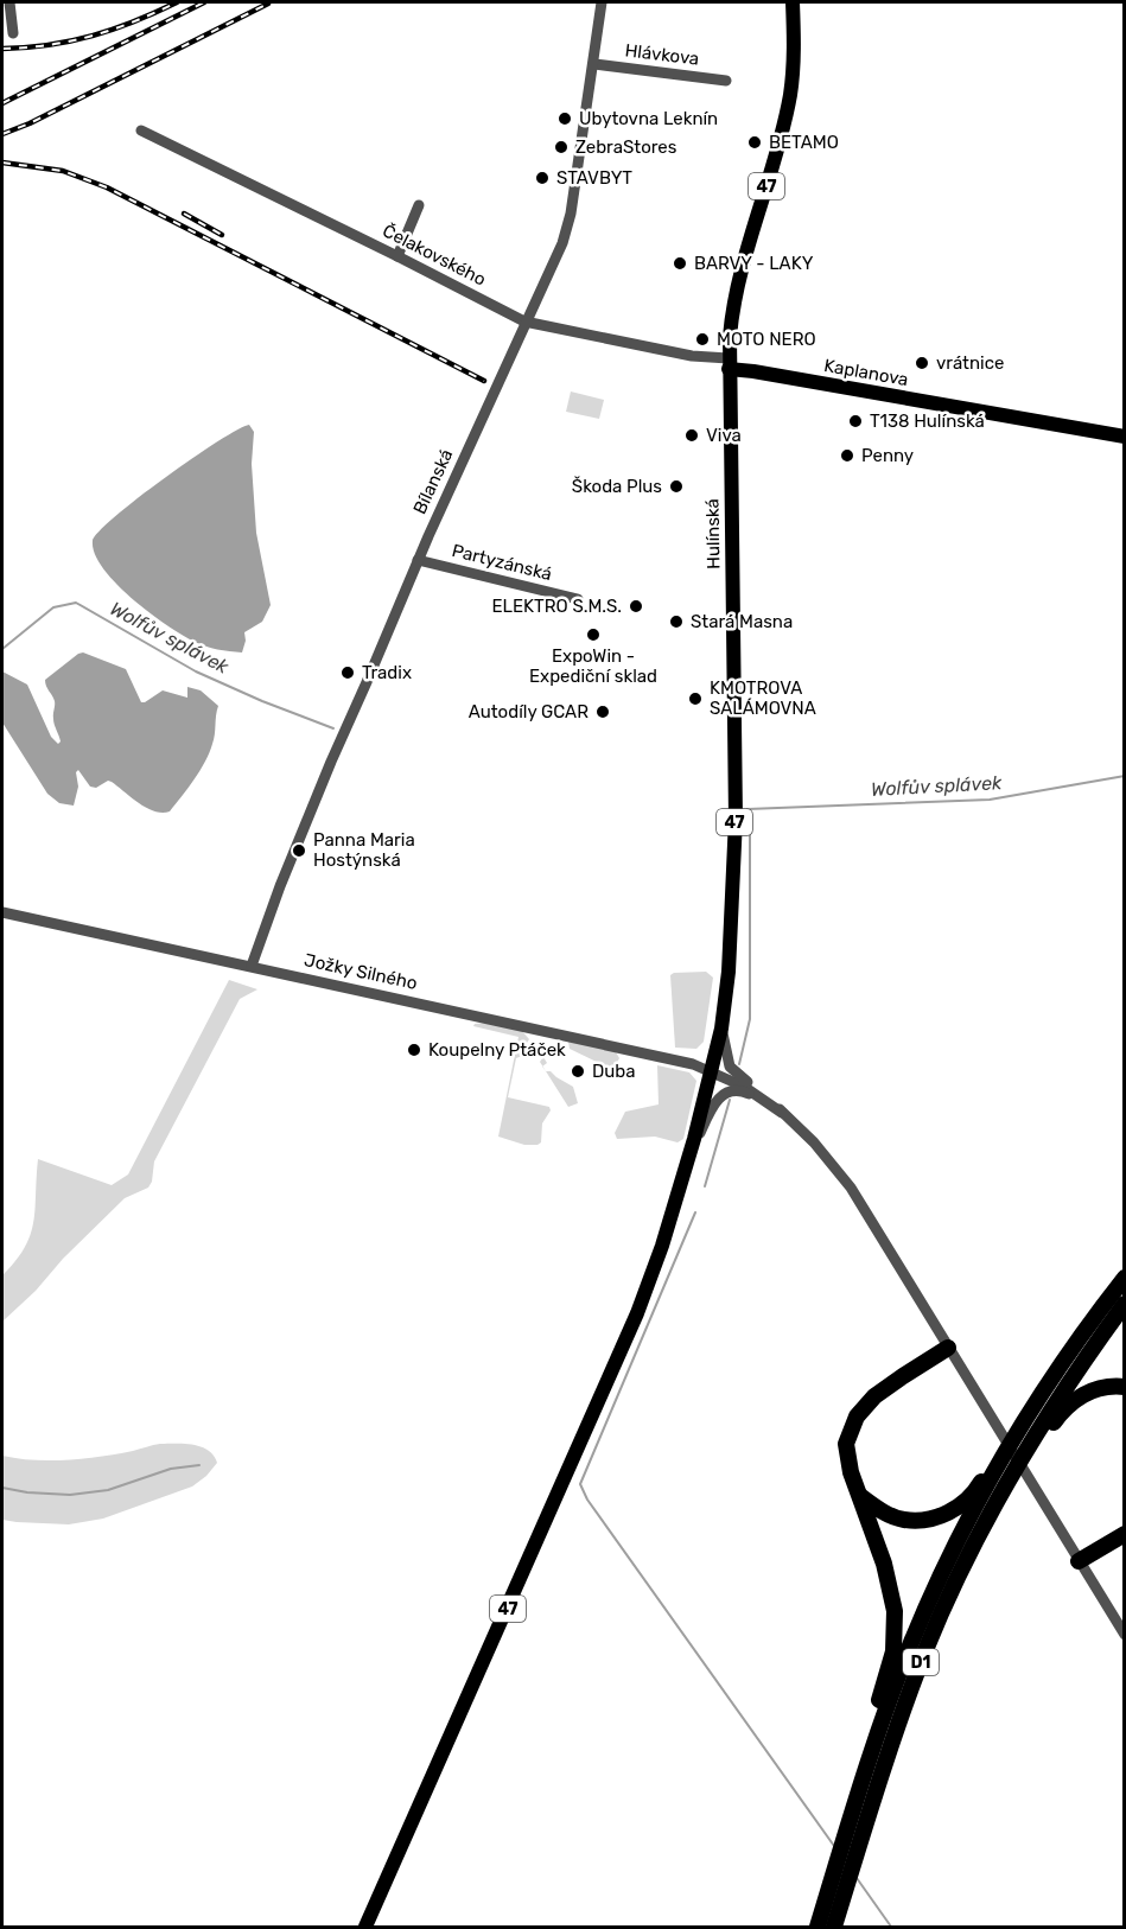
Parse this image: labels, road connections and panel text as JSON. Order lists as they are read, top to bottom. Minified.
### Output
{"streets":{"highway":["D1"],"main road":["47","Kaplanova","Hulínská"],"street":["Hlávkova","Čelakovského","Bílanská","Partyzánská","Jožky Silného"]},"crossings":[["Hlávkova","Bílanská"],["47","Hulínská"],["47","Jožky Silného"],["Čelakovského","Kaplanova"],["Čelakovského","Bílanská"],["Čelakovského","Hulínská"],["Kaplanova","Hulínská"],["Bílanská","Partyzánská"],["Bílanská","Jožky Silného"],["Hulínská","Jožky Silného"]],"water":["Wolfův splávek"],"places":["Ubytovna Leknín","BETAMO","ZebraStores","STAVBYT","BARVY - LAKY","MOTO NERO","vrátnice","T138 Hulínská","Viva","Penny","Škoda Plus","ELEKTRO S.M.S.","Stará Masna","ExpoWin - Expediční sklad","Tradix","KMOTROVA SALÁMOVNA","Autodíly GCAR","Panna Maria Hostýnská","Koupelny Ptáček","Duba"]}
